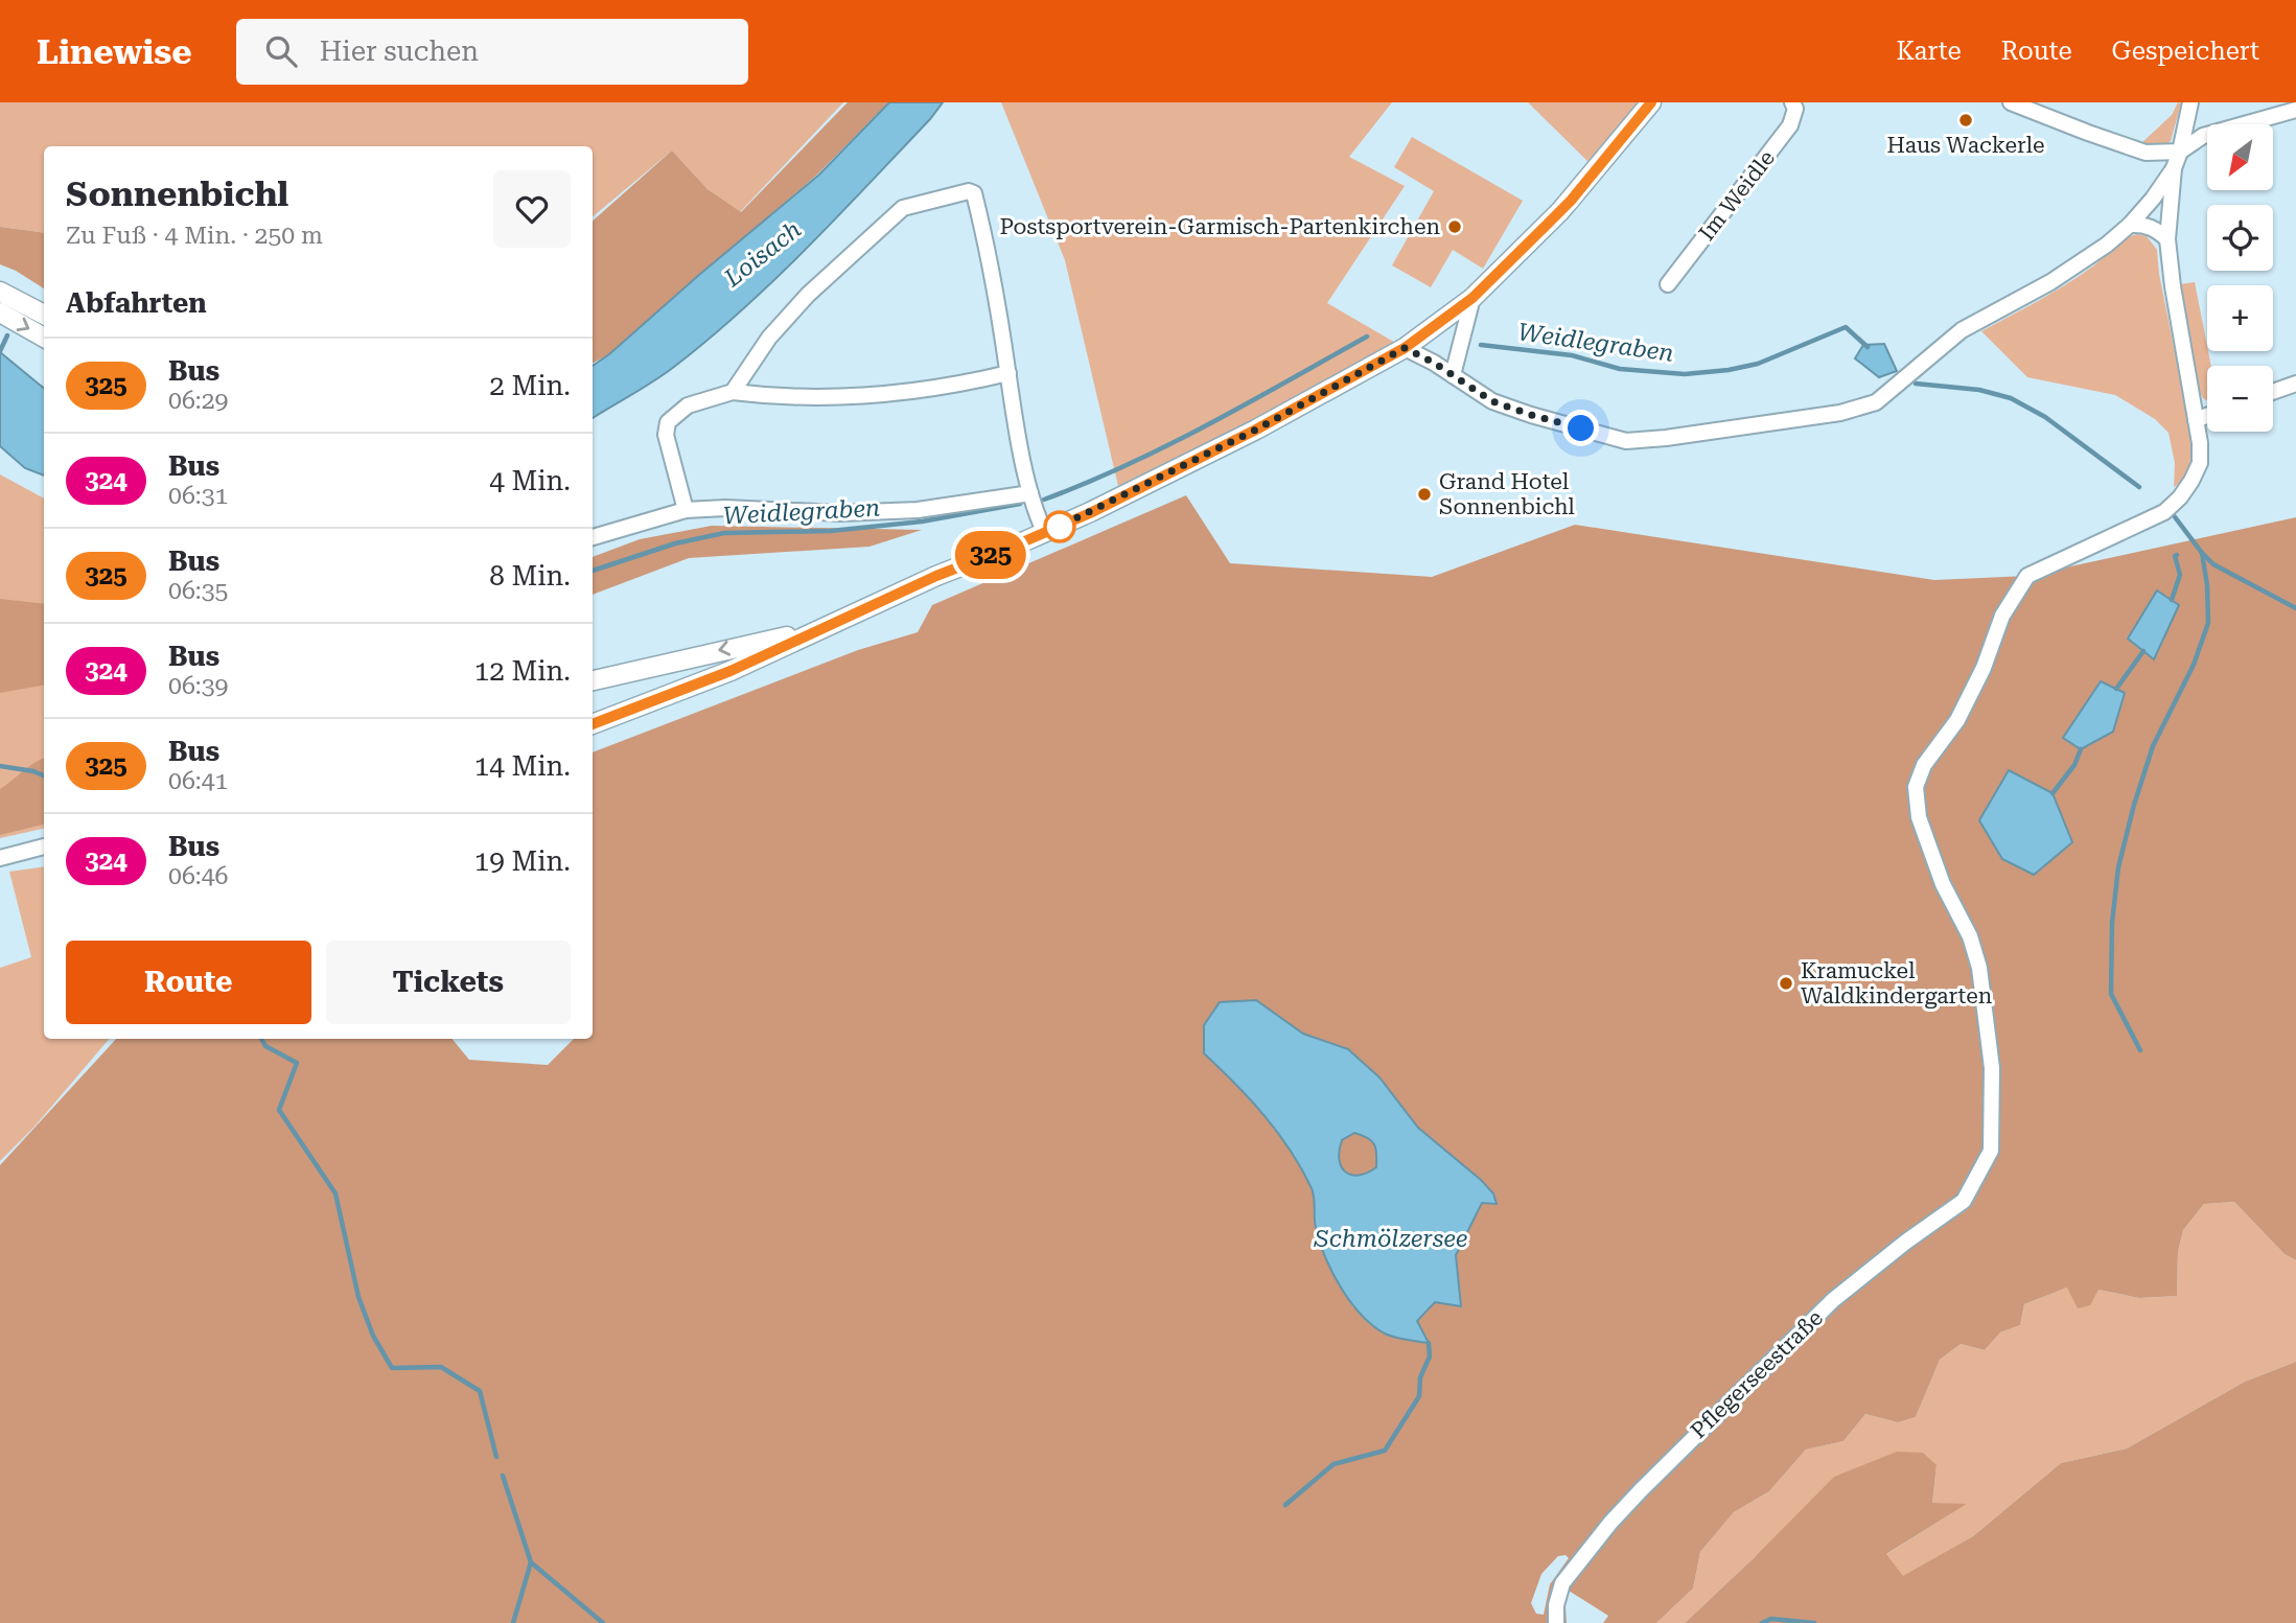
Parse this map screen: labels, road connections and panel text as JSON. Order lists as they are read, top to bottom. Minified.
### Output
{"streets":{"street":["Im Weidle","Pflegerseestraße"]},"water":["Loisach","Weidlegraben","Schmölzersee"],"places":["Haus Wackerle","Postsportverein-Garmisch-Partenkirchen","Grand Hotel Sonnenbichl","Kramuckel Waldkindergarten"],"lines":["bus line 325"],"north":"bottom left","page":{"header":"Linewise","search":"Hier suchen","nav":["Karte","Route","Gespeichert"],"on_map":"325","map_buttons":["+","−"],"heading":[["Sonnenbichl","Zu Fuß · 4 Min. · 250 m"],"Abfahrten"],"list":[{"mark":"325","name":"Bus","note":"06:29","value":"2 Min."},{"mark":"324","name":"Bus","note":"06:31","value":"4 Min."},{"mark":"325","name":"Bus","note":"06:35","value":"8 Min."},{"mark":"324","name":"Bus","note":"06:39","value":"12 Min."},{"mark":"325","name":"Bus","note":"06:41","value":"14 Min."},{"mark":"324","name":"Bus","note":"06:46","value":"19 Min."}],"buttons":["Route","Tickets"]}}
